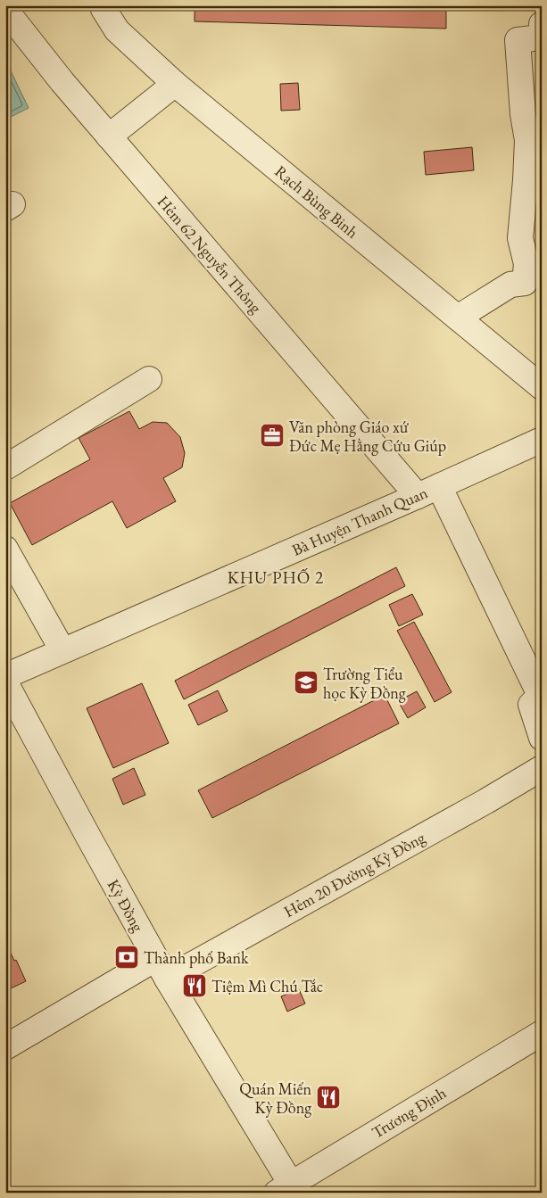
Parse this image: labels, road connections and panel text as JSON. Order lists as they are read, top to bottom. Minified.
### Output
{"streets":{"street":["Rạch Bùng Binh","Hẻm 62 Nguyễn Thông","Bà Huyện Thanh Quan","Hẻm 20 Đường Kỳ Ðồng","Kỳ Ðồng","Trương Định"]},"crossings":[["Hẻm 62 Nguyễn Thông","Bà Huyện Thanh Quan"],["Hẻm 20 Đường Kỳ Ðồng","Kỳ Ðồng"],["Kỳ Ðồng","Trương Định"]],"districts":["KHU PHỐ 2"],"places":{"office":["Văn phòng Giáo xứ Đức Mẹ Hằng Cứu Giúp"],"school or university":["Trường Tiểu học Kỳ Đồng"],"bank":["Thành phố Bank"],"restaurant":["Tiệm Mì Chú Tắc","Quán Miến Kỳ Đồng"]}}
